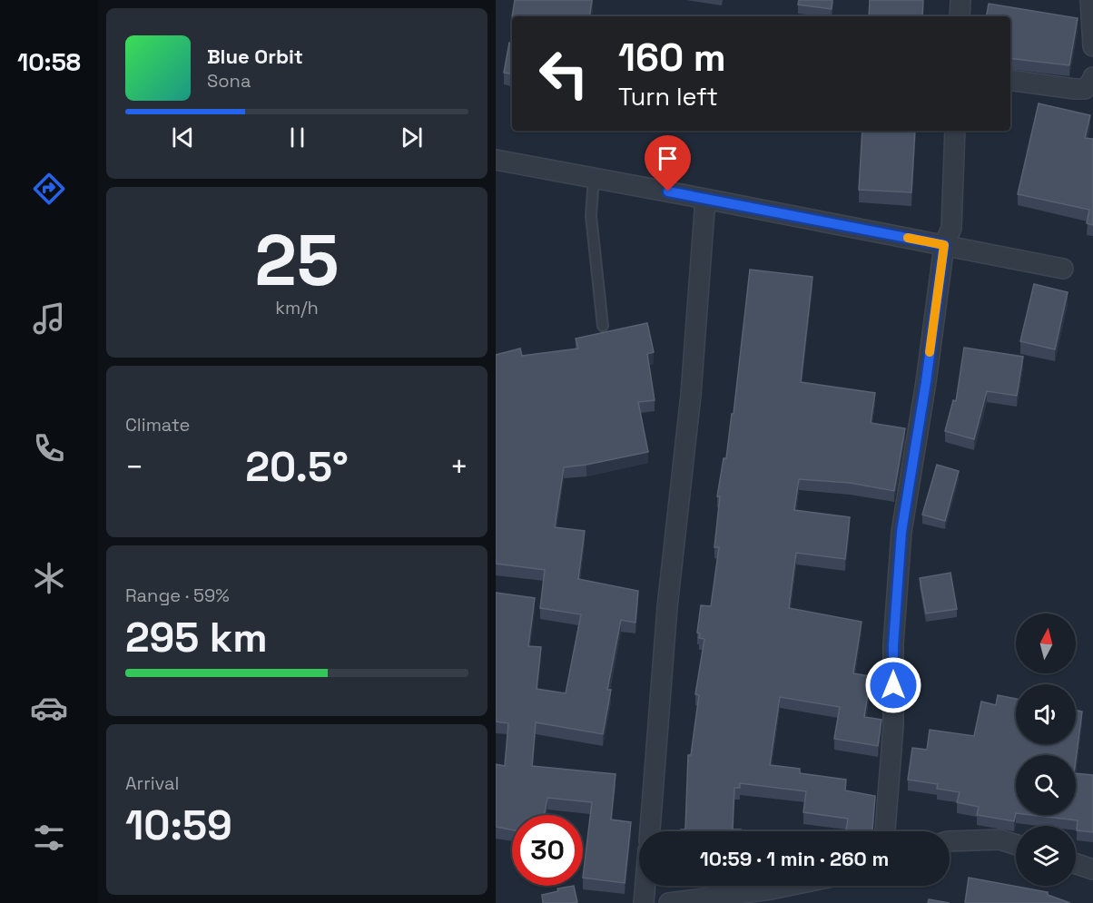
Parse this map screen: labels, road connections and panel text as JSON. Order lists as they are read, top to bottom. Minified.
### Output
{"north":"top","page":{"tabs":"10:58","turn":["160 m","Turn left"],"song":["Blue Orbit","Sona"],"tile":[["25","km/h"],"Climate",["Range · 59%","295 km"],["Arrival","10:59"]],"heat":["−","20.5°","+"],"limit":"30","trip":"10:59 · 1 min · 260 m"}}
